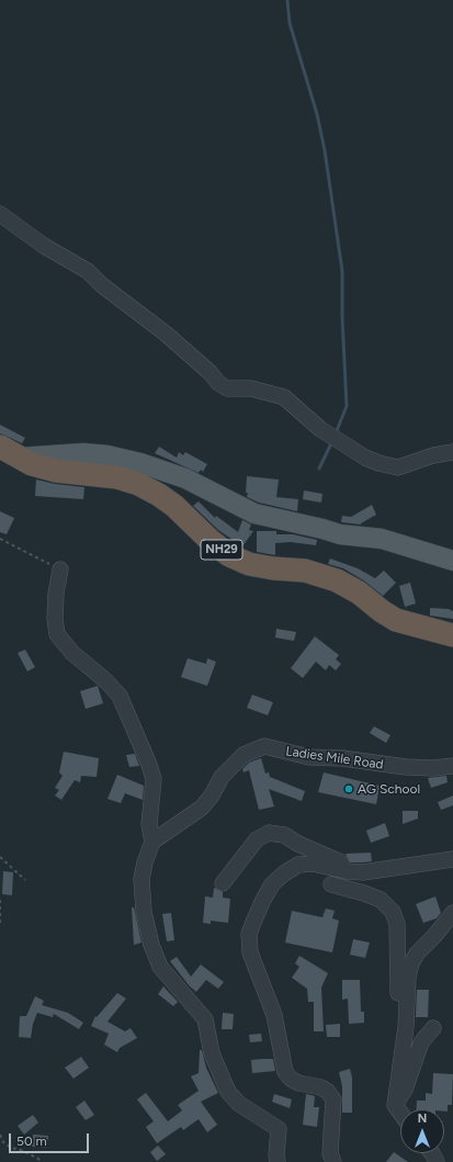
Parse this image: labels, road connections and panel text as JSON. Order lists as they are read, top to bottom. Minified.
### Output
{"streets":{"highway":["NH29"],"street":["Ladies Mile Road"]},"places":["AG School"],"scale_bar":"50 m","north":"top"}
